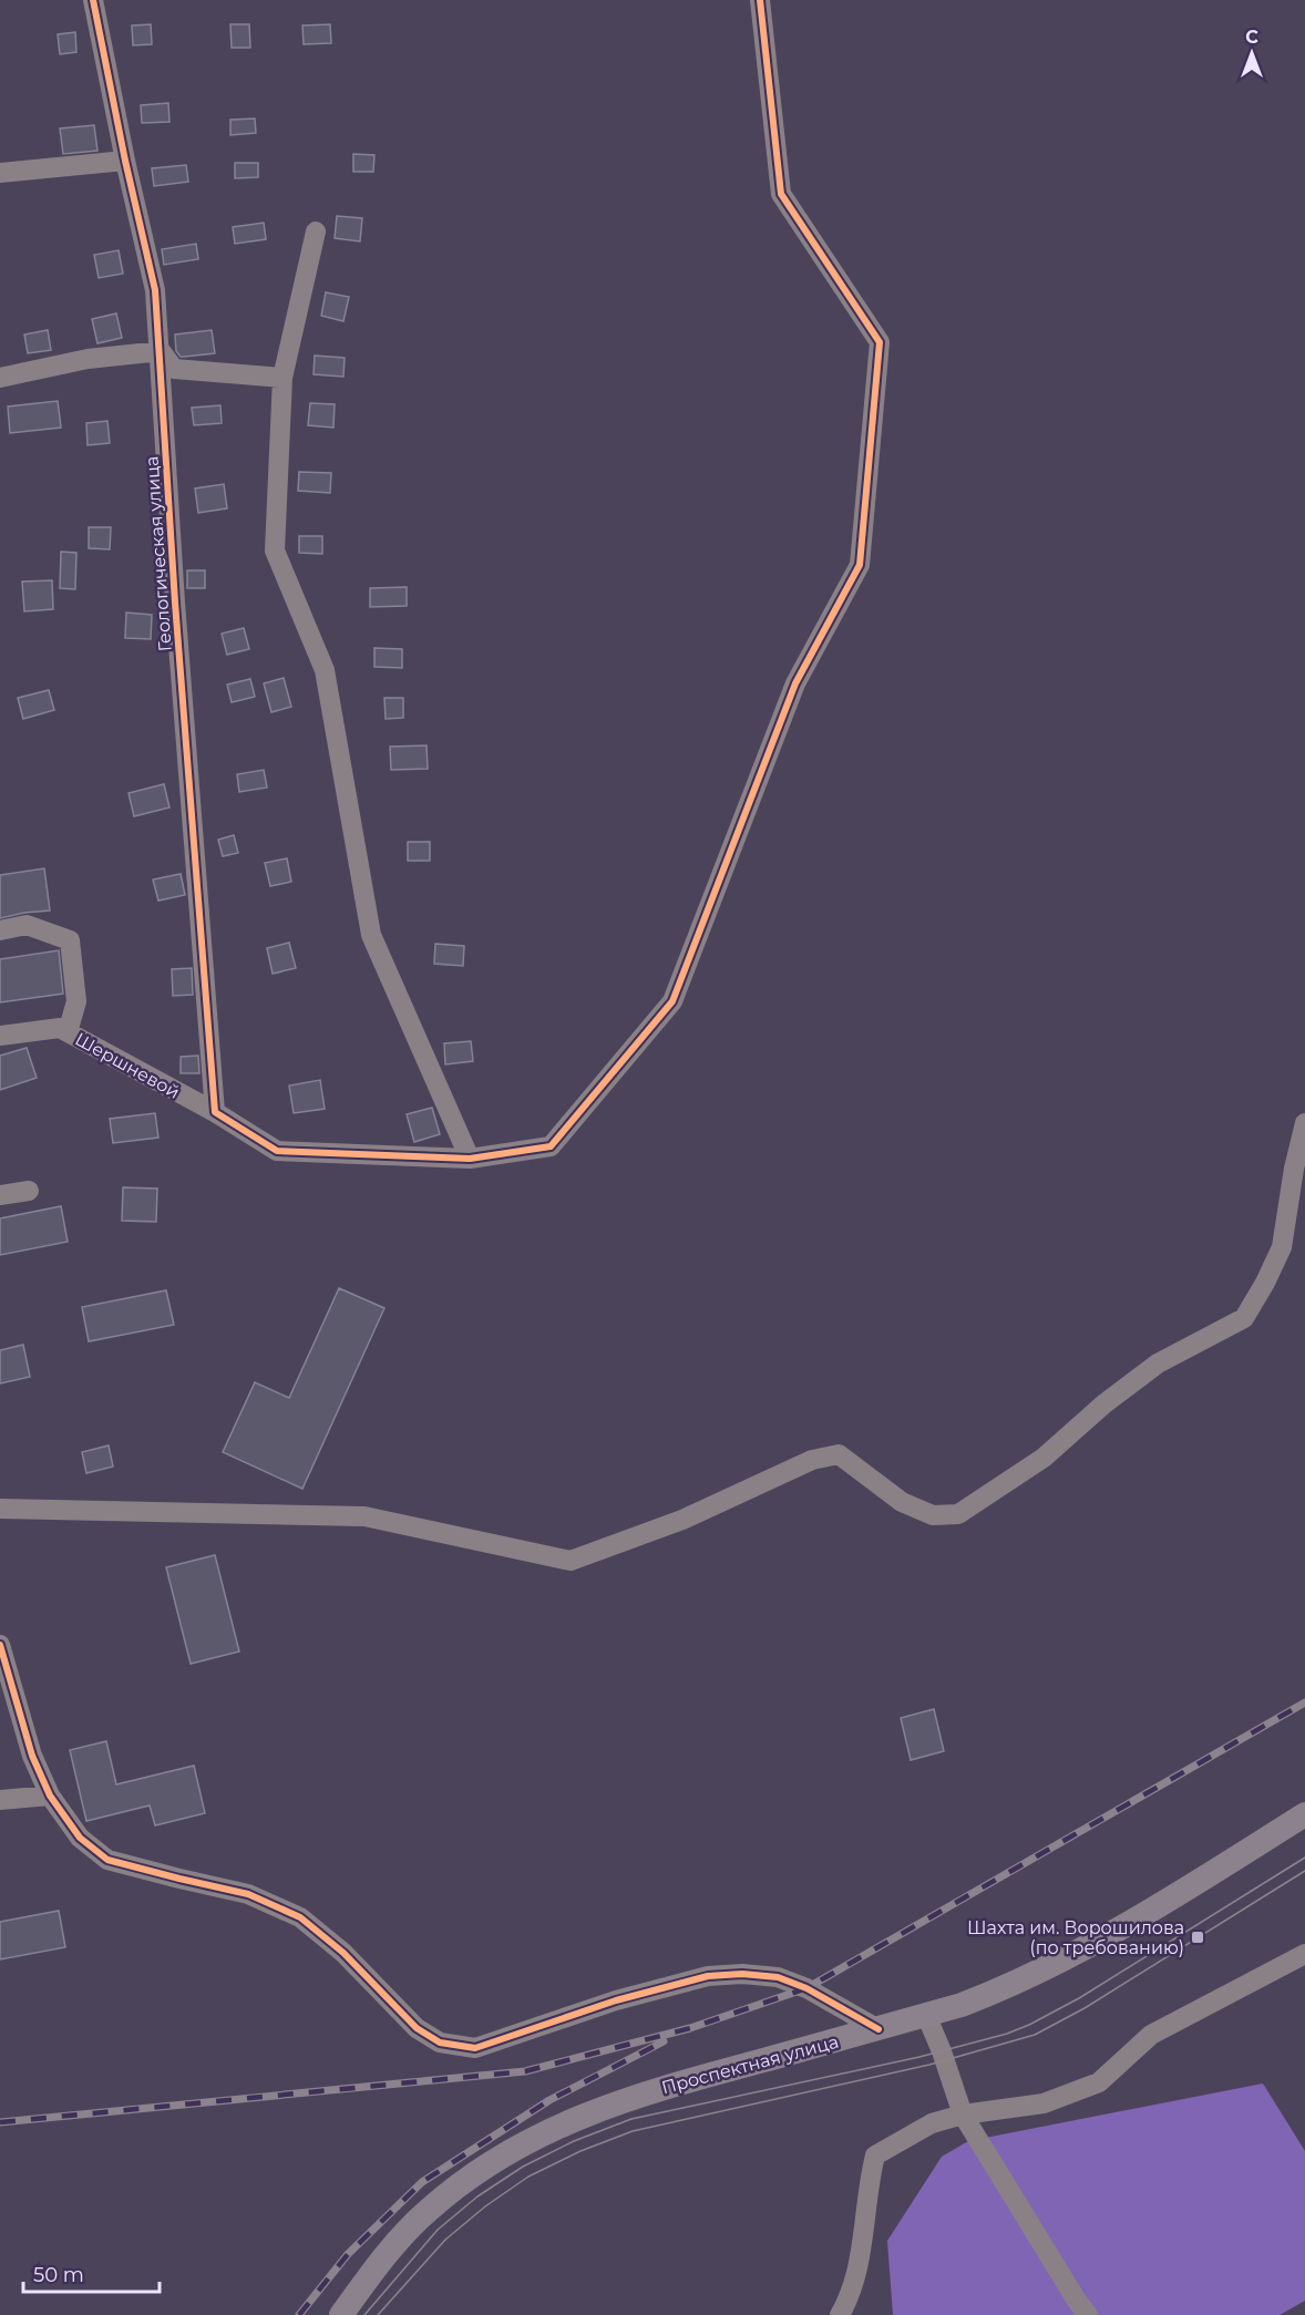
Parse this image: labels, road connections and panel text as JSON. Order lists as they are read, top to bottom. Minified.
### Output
{"streets":{"main road":["Проспектная улица"],"street":["Геологическая улица","Шершневой"]},"crossings":[["Геологическая улица","Шершневой"]],"places":{"transit":["Шахта им. Ворошилова (по требованию)"]},"scale_bar":"50 m","north":"top"}
